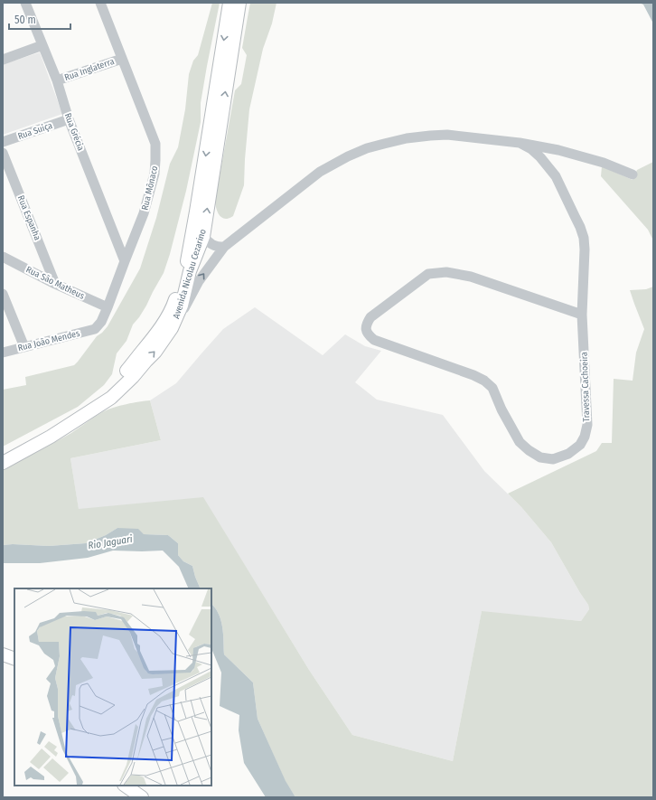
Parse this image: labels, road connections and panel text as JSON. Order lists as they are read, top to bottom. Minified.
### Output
{"streets":{"main road":["Avenida Nicolau Cezarino"],"street":["Rua Inglaterra","Rua Suiça","Rua Grécia","Rua Mônaco","Rua Espanha","Rua São Matheus","Rua João Mendes","Travessa Cachoeira"]},"crossings":[["Rua Inglaterra","Rua Grécia"],["Rua Inglaterra","Rua Mônaco"],["Rua Suiça","Rua Grécia"],["Rua Grécia","Rua Mônaco"],["Rua Mônaco","Rua São Matheus"],["Rua Mônaco","Rua João Mendes"],["Rua Espanha","Rua São Matheus"]],"water":["Rio Jaguari"],"scale_bar":"50 m"}
